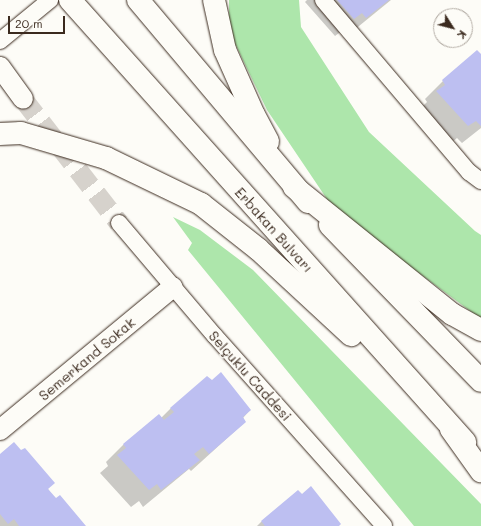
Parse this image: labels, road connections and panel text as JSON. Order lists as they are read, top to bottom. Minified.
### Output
{"streets":{"highway":["Erbakan Bulvarı"],"street":["Semerkand Sokak","Selçuklu Caddesi"]},"crossings":[["Semerkand Sokak","Selçuklu Caddesi"]],"scale_bar":"20 m","north":"bottom right"}
